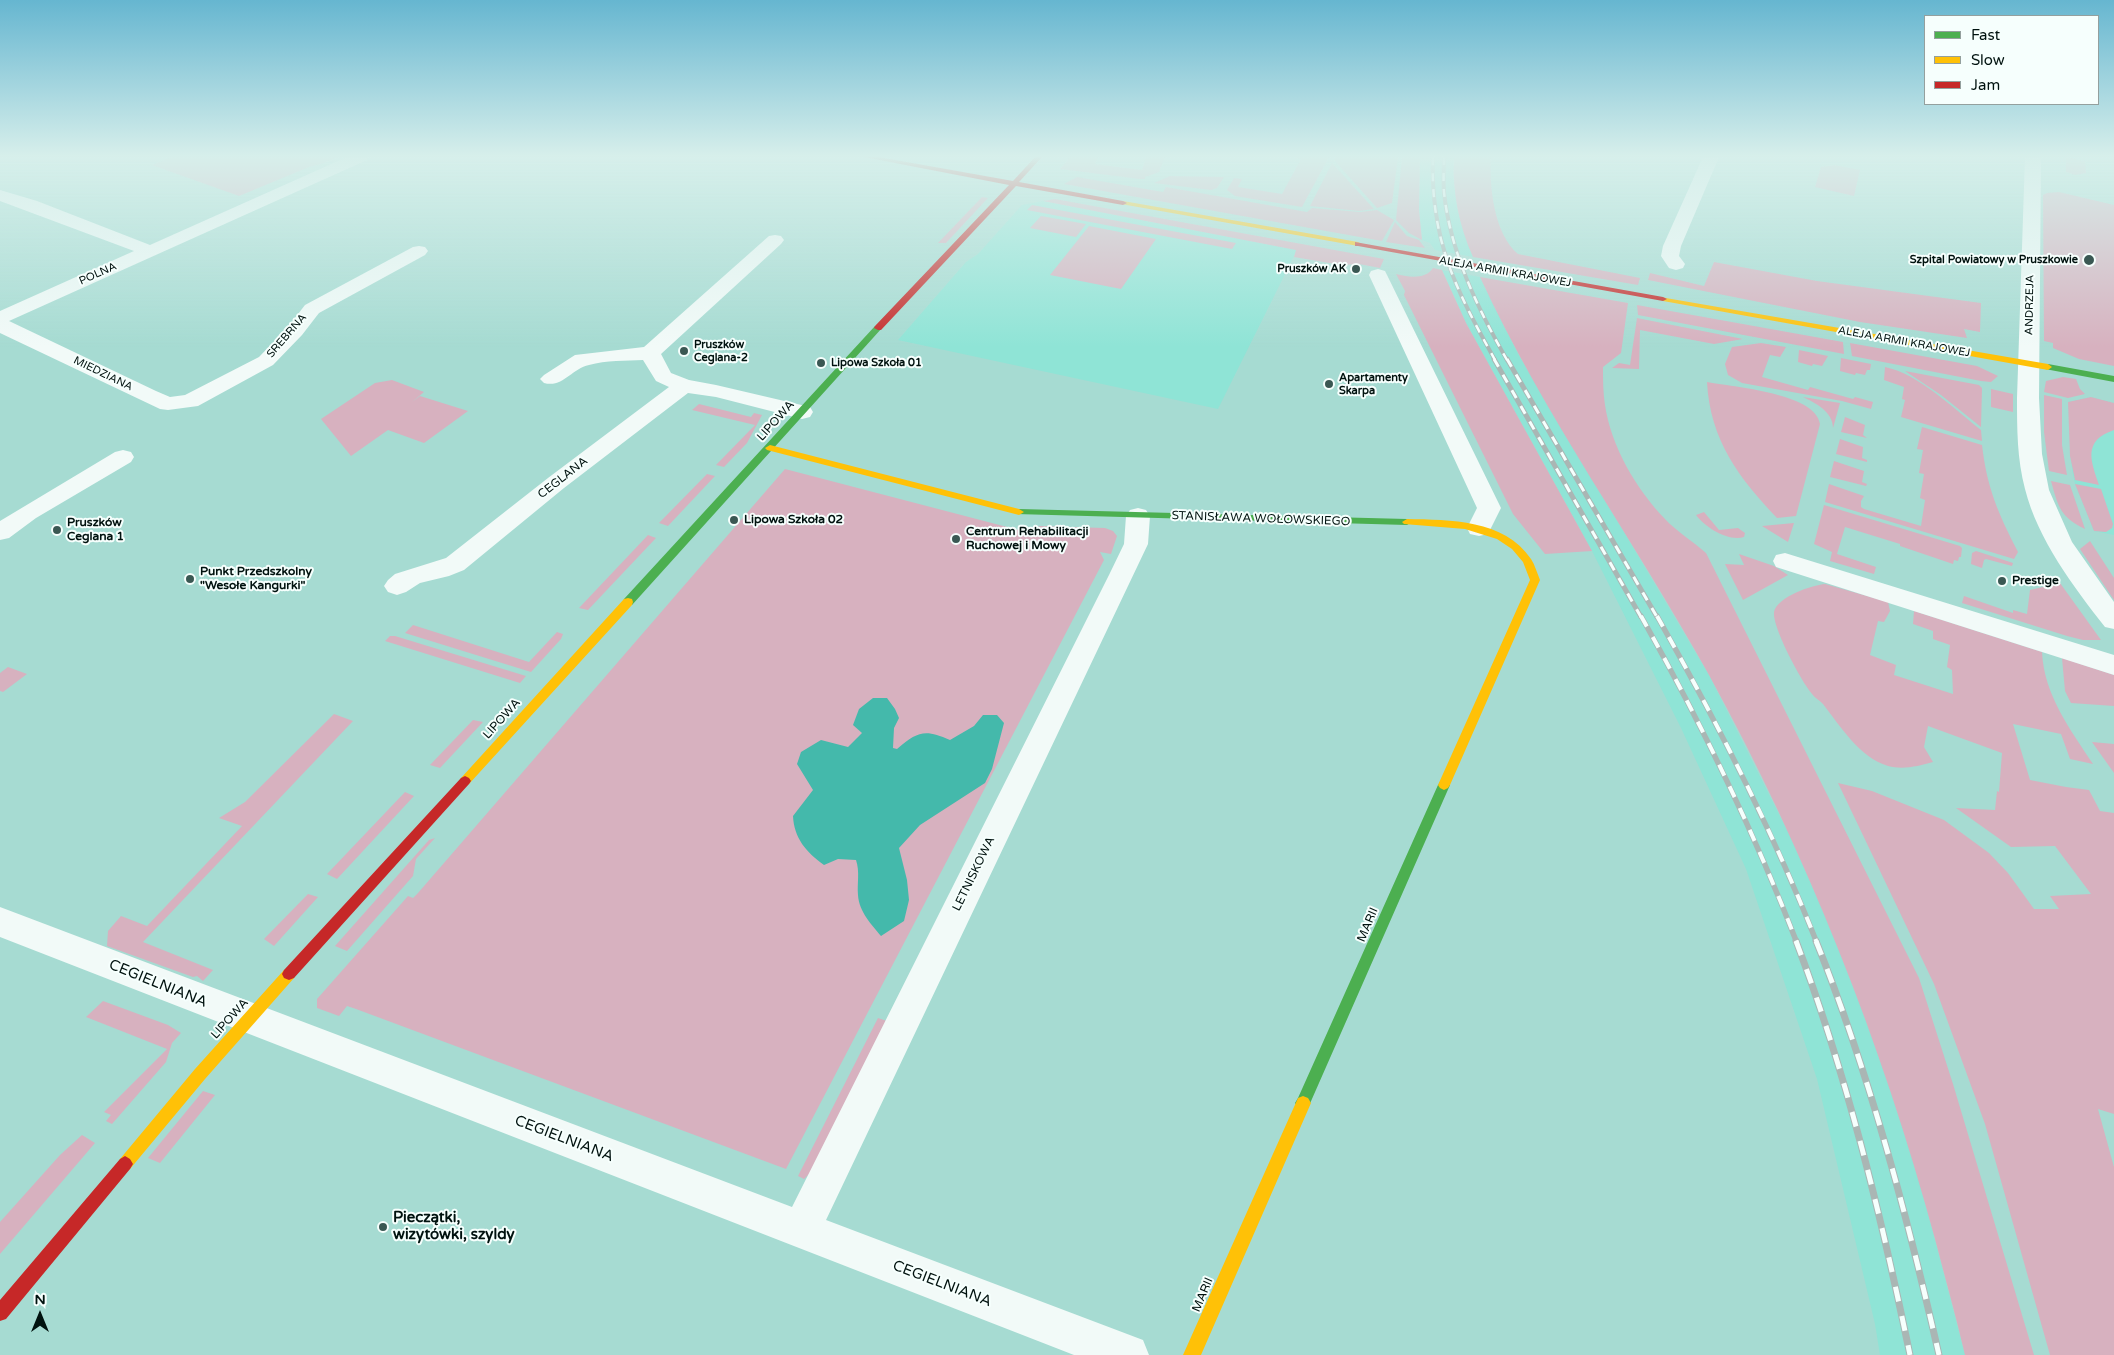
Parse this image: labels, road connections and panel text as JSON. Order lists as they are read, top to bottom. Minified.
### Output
{"streets":{"street":["ALEJA ARMII KRAJOWEJ","POLNA","ANDRZEJA","SREBRNA","MIEDZIANA","LIPOWA","CEGLANA","STANISŁAWA WOŁOWSKIEGO","LETNISKOWA","MARII","CEGIELNIANA"]},"crossings":[["ALEJA ARMII KRAJOWEJ","ANDRZEJA"],["SREBRNA","MIEDZIANA"],["LIPOWA","STANISŁAWA WOŁOWSKIEGO"],["LIPOWA","CEGIELNIANA"],["STANISŁAWA WOŁOWSKIEGO","LETNISKOWA"],["STANISŁAWA WOŁOWSKIEGO","MARII"],["LETNISKOWA","CEGIELNIANA"]],"places":["Szpital Powiatowy w Pruszkowie","Pruszków AK","Pruszków Ceglana-2","Lipowa Szkoła 01","Apartamenty Skarpa","Lipowa Szkoła 02","Pruszków Ceglana 1","Centrum Rehabilitacji Ruchowej i Mowy","Punkt Przedszkolny \"Wesołe Kangurki\"","Prestige","Pieczątki, wizytówki, szyldy"],"legend":["Fast","Slow","Jam"],"north":"top"}
